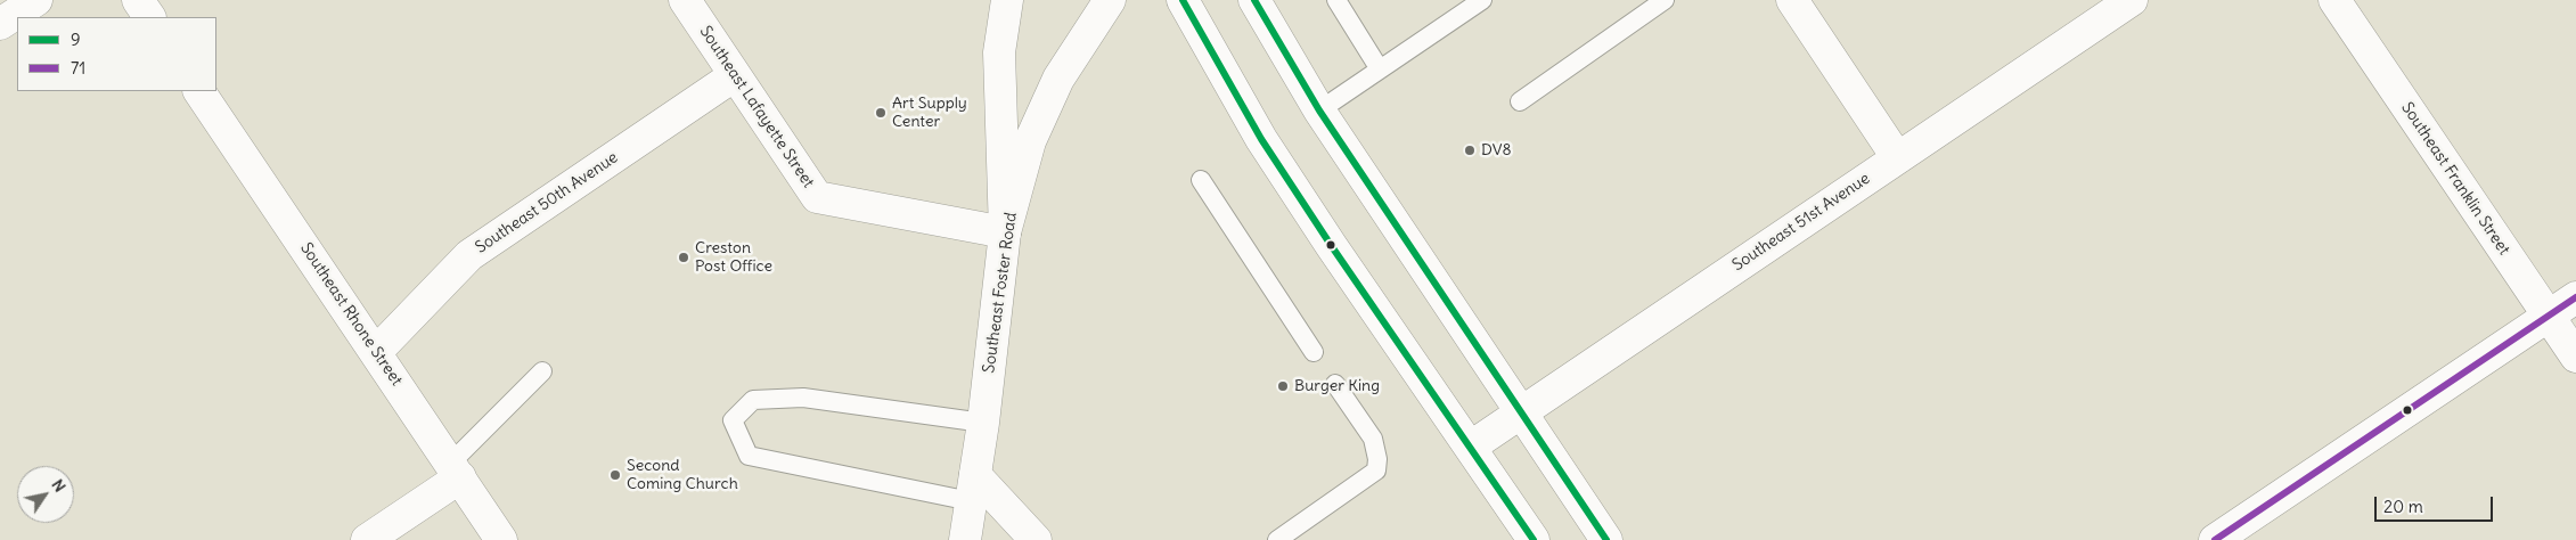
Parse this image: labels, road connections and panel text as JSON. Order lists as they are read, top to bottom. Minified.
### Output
{"streets":{"street":["Southeast Lafayette Street","Southeast Franklin Street","Southeast 50th Avenue","Southeast 51st Avenue","Southeast Foster Road","Southeast Rhone Street"]},"crossings":[["Southeast Lafayette Street","Southeast 50th Avenue"],["Southeast Lafayette Street","Southeast Foster Road"],["Southeast 50th Avenue","Southeast Rhone Street"]],"places":["Art Supply Center","DV8","Creston Post Office","Burger King","Second Coming Church"],"lines":["transit line 9","transit line 71"],"legend":["9","71"],"scale_bar":"20 m","north":"top right"}
